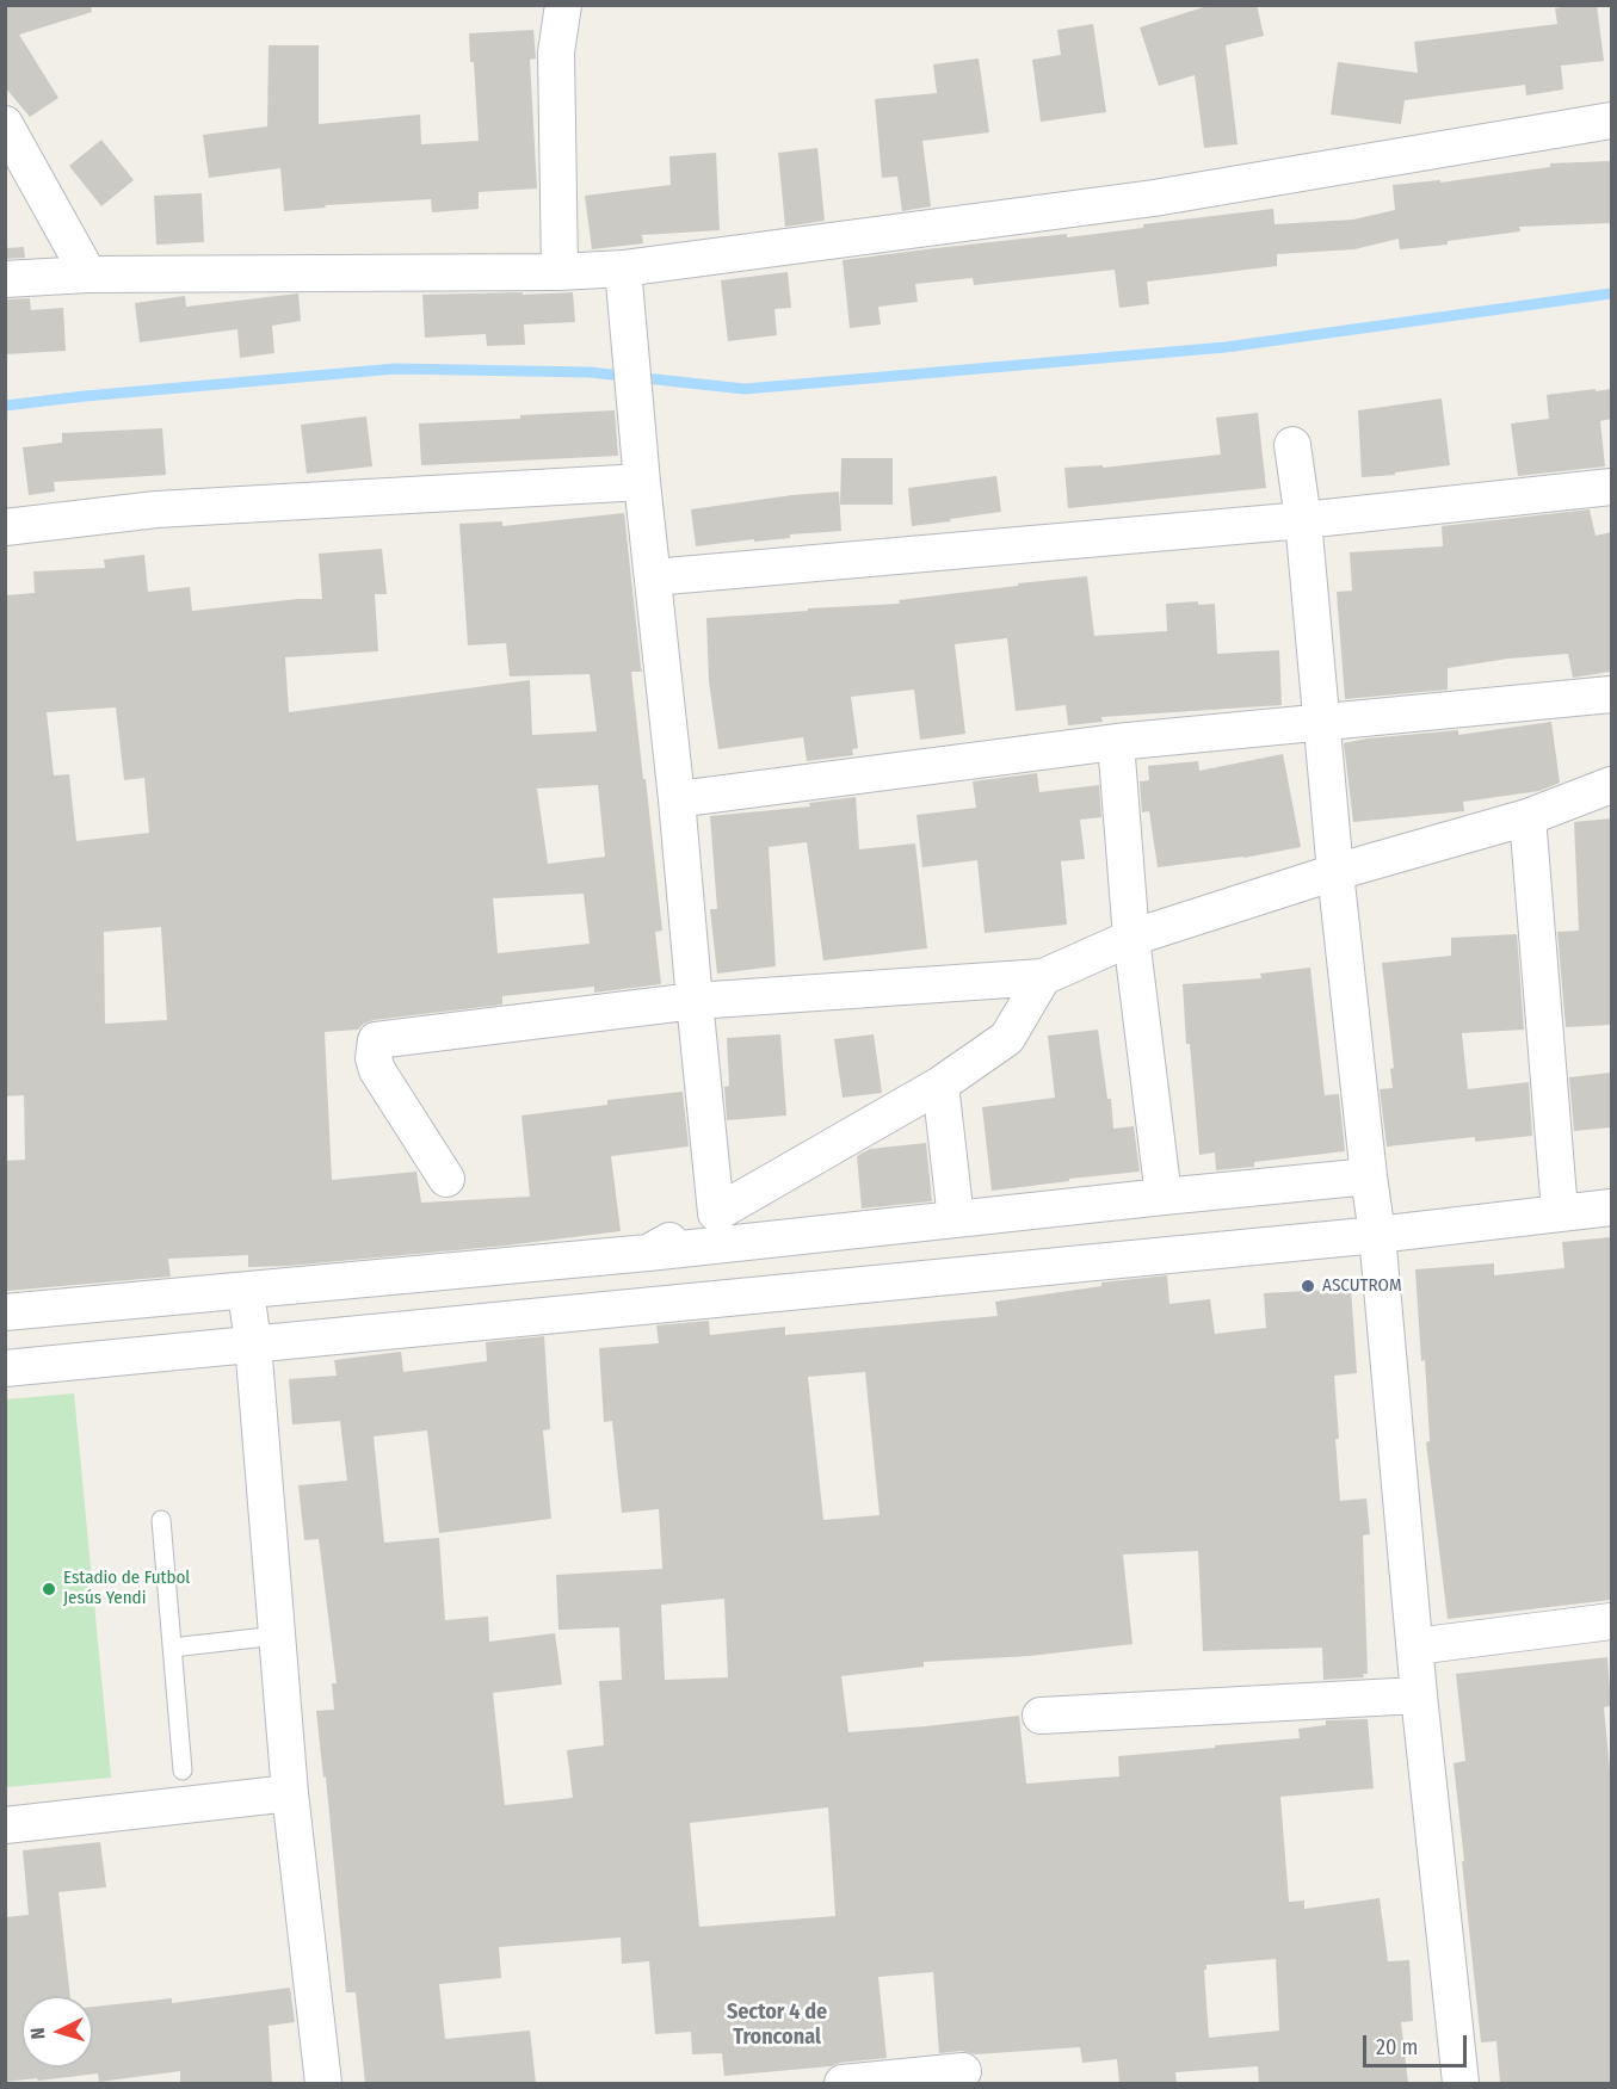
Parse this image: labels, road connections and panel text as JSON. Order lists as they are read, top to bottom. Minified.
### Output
{"districts":["Sector 4 de Tronconal"],"places":["ASCUTROM","Estadio de Futbol Jesús Yendi"],"scale_bar":"20 m","north":"left"}
